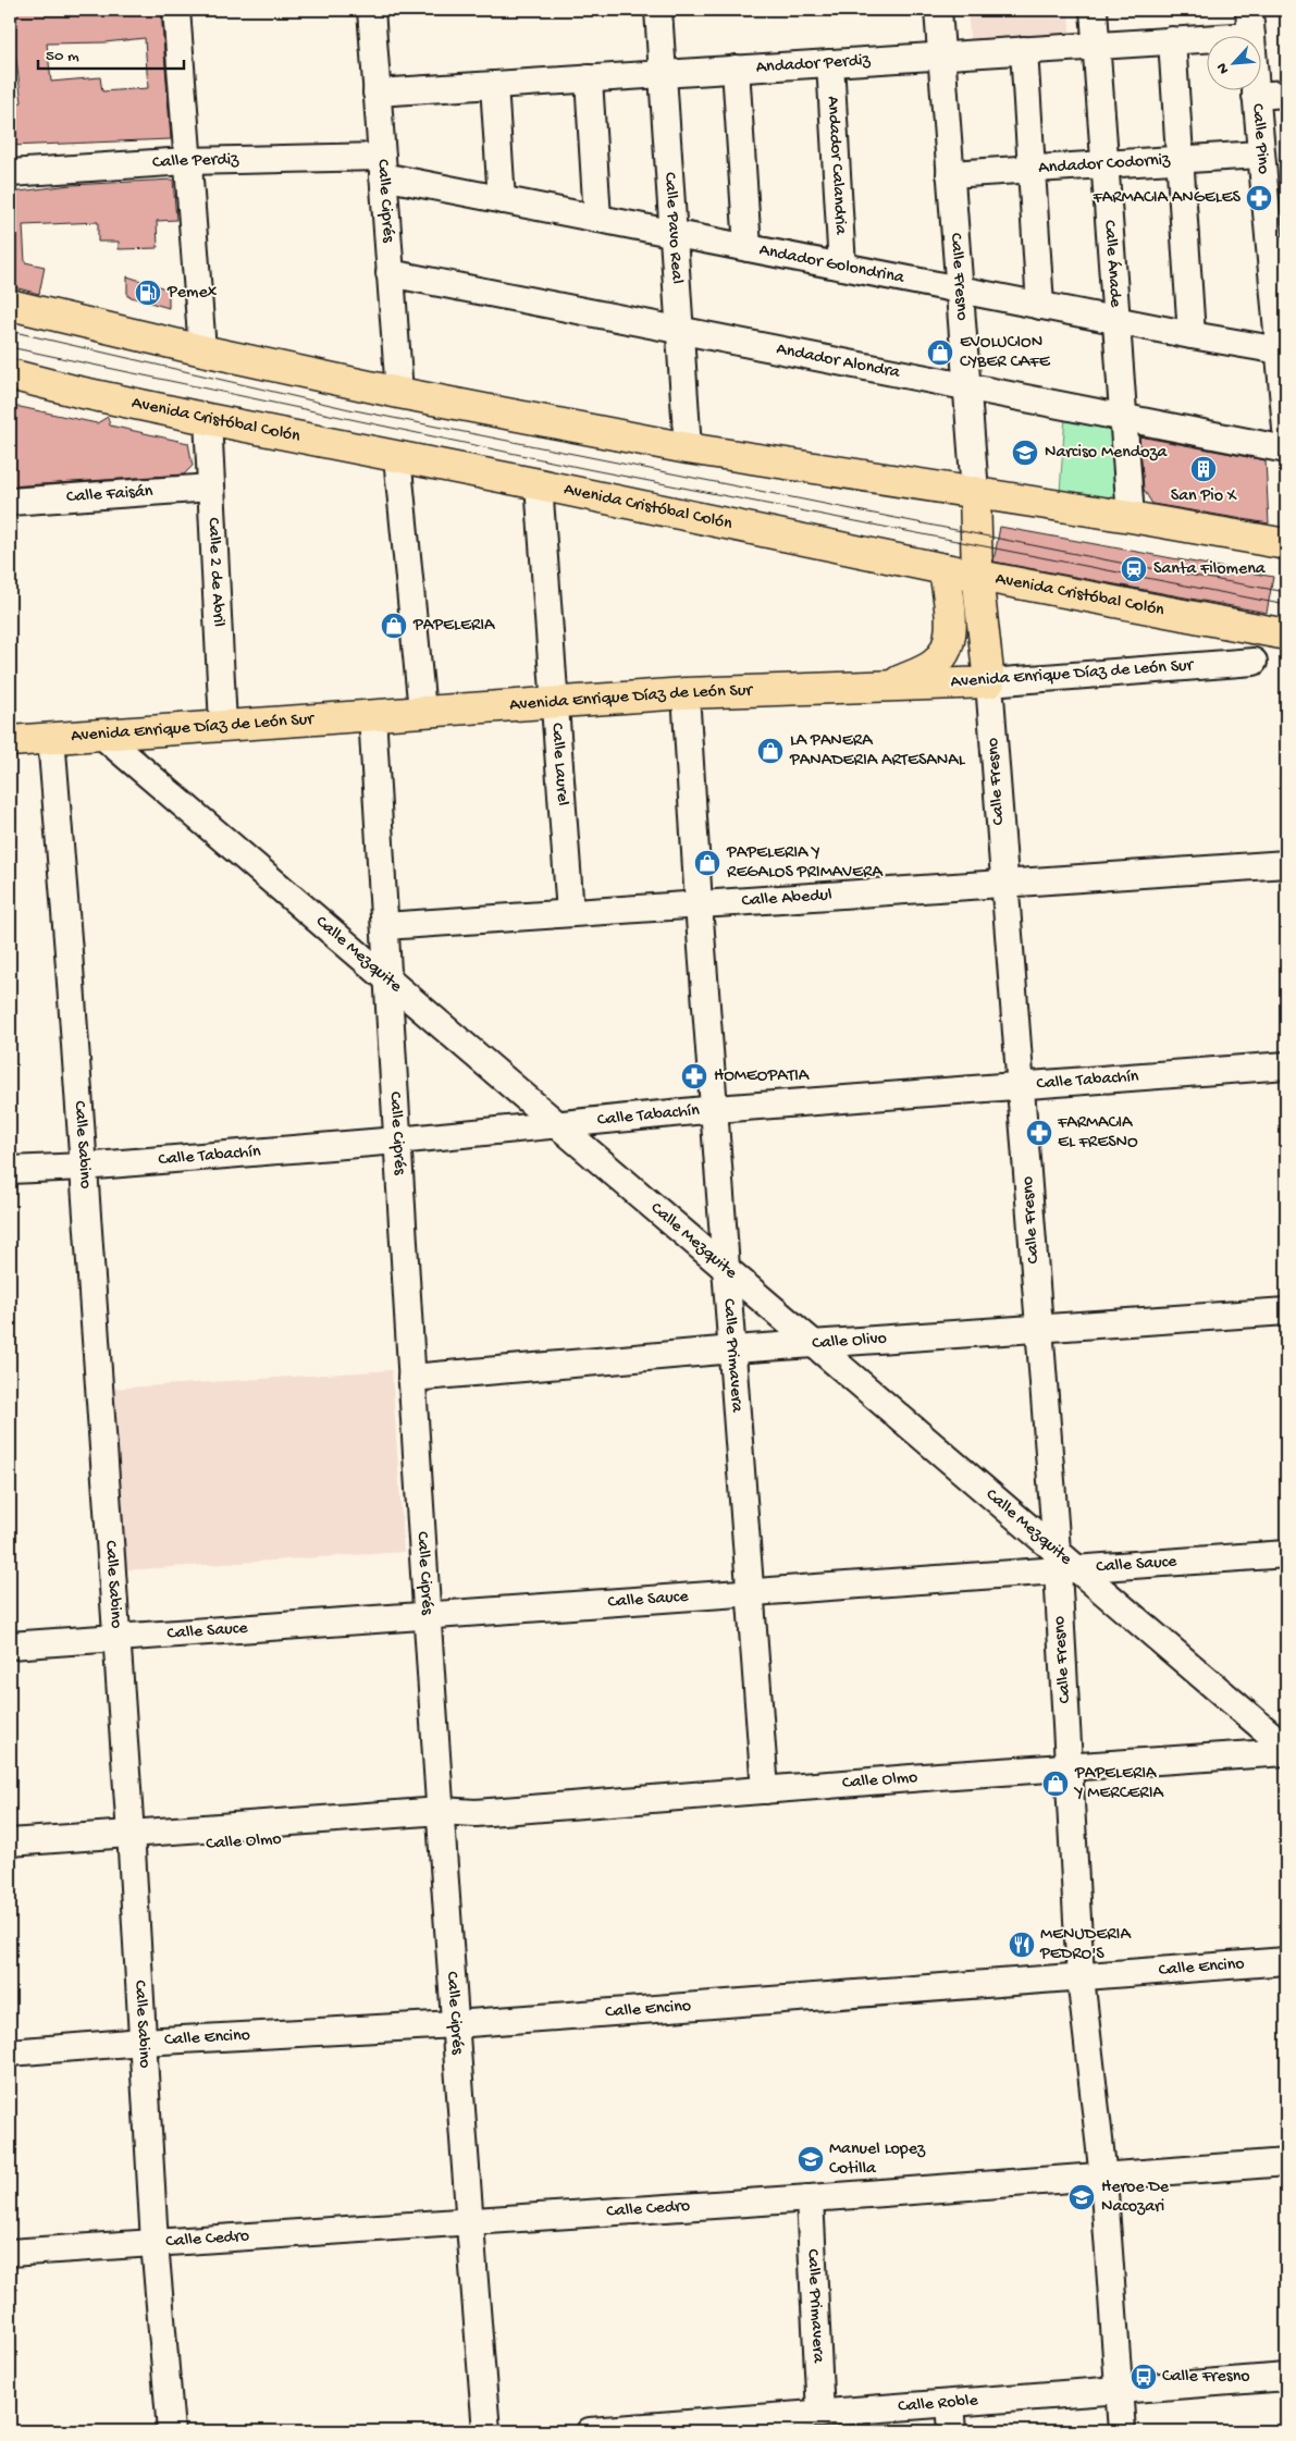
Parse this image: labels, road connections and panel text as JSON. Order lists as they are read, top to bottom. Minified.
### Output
{"streets":{"main road":["Calle Fresno","Avenida Cristóbal Colón","Avenida Enrique Díaz de León Sur"],"street":["Andador Perdiz","Calle Pino","Calle Perdiz","Andador Calandria","Andador Codorniz","Calle Ciprés","Calle Pavo Real","Calle Ánade","Andador Golondrina","Andador Alondra","Calle Faisán","Calle 2 de Abril","Calle Laurel","Calle Abedul","Calle Mezquite","Calle Tabachín","Calle Sabino","Calle Olivo","Calle Primavera","Calle Sauce","Calle Olmo","Calle Encino","Calle Cedro","Calle Roble"]},"crossings":[["Andador Perdiz","Andador Calandria"],["Andador Perdiz","Calle Ciprés"],["Andador Perdiz","Calle Pavo Real"],["Andador Perdiz","Calle Ánade"],["Andador Perdiz","Calle Fresno"],["Calle Pino","Andador Codorniz"],["Calle Pino","Andador Golondrina"],["Calle Perdiz","Calle Ciprés"],["Calle Perdiz","Andador Golondrina"],["Andador Calandria","Andador Golondrina"],["Andador Codorniz","Calle Ánade"],["Andador Codorniz","Calle Fresno"],["Calle Ciprés","Andador Golondrina"],["Calle Ciprés","Andador Alondra"],["Calle Ciprés","Avenida Enrique Díaz de León Sur"],["Calle Ciprés","Calle Abedul"],["Calle Ciprés","Calle Mezquite"],["Calle Ciprés","Calle Tabachín"],["Calle Ciprés","Calle Olivo"],["Calle Ciprés","Calle Sauce"],["Calle Ciprés","Calle Olmo"],["Calle Ciprés","Calle Encino"],["Calle Ciprés","Calle Cedro"],["Calle Pavo Real","Andador Golondrina"],["Calle Pavo Real","Andador Alondra"],["Calle Ánade","Andador Golondrina"],["Calle Ánade","Andador Alondra"],["Andador Golondrina","Calle Fresno"],["Calle Fresno","Andador Alondra"],["Calle Fresno","Avenida Cristóbal Colón"],["Calle Fresno","Avenida Enrique Díaz de León Sur"],["Calle Fresno","Calle Abedul"],["Calle Fresno","Calle Mezquite"],["Calle Fresno","Calle Tabachín"],["Calle Fresno","Calle Olivo"],["Calle Fresno","Calle Sauce"],["Calle Fresno","Calle Olmo"],["Calle Fresno","Calle Encino"],["Calle Fresno","Calle Cedro"],["Calle Fresno","Calle Roble"],["Avenida Cristóbal Colón","Calle 2 de Abril"],["Avenida Cristóbal Colón","Calle Laurel"],["Calle Faisán","Calle 2 de Abril"],["Calle 2 de Abril","Avenida Enrique Díaz de León Sur"],["Avenida Enrique Díaz de León Sur","Calle Laurel"],["Avenida Enrique Díaz de León Sur","Calle Mezquite"],["Avenida Enrique Díaz de León Sur","Calle Sabino"],["Avenida Enrique Díaz de León Sur","Calle Primavera"],["Calle Laurel","Calle Abedul"],["Calle Abedul","Calle Primavera"],["Calle Mezquite","Calle Tabachín"],["Calle Mezquite","Calle Olivo"],["Calle Mezquite","Calle Primavera"],["Calle Mezquite","Calle Sauce"],["Calle Tabachín","Calle Sabino"],["Calle Tabachín","Calle Primavera"],["Calle Sabino","Calle Sauce"],["Calle Sabino","Calle Olmo"],["Calle Sabino","Calle Encino"],["Calle Sabino","Calle Cedro"],["Calle Olivo","Calle Primavera"],["Calle Primavera","Calle Sauce"],["Calle Primavera","Calle Olmo"],["Calle Primavera","Calle Cedro"],["Calle Primavera","Calle Roble"]],"places":{"pharmacy":["FARMACIA ANGELES","HOMEOPATIA","FARMACIA EL FRESNO"],"fuel station":["Pemex"],"shop":["EVOLUCION CYBER CAFE","PAPELERIA","LA PANERA PANADERIA ARTESANAL","PAPELERIA Y REGALOS PRIMAVERA","PAPELERIA Y MERCERIA"],"school or university":["Narciso Mendoza","Manuel Lopez Cotilla","Heroe De Nacozari"],"building":["San Pio X"],"station":["Santa Filomena"],"restaurant":["MENUDERIA PEDRO'S"],"bus stop":["Calle Fresno"]},"scale_bar":"50 m","north":"bottom left"}
